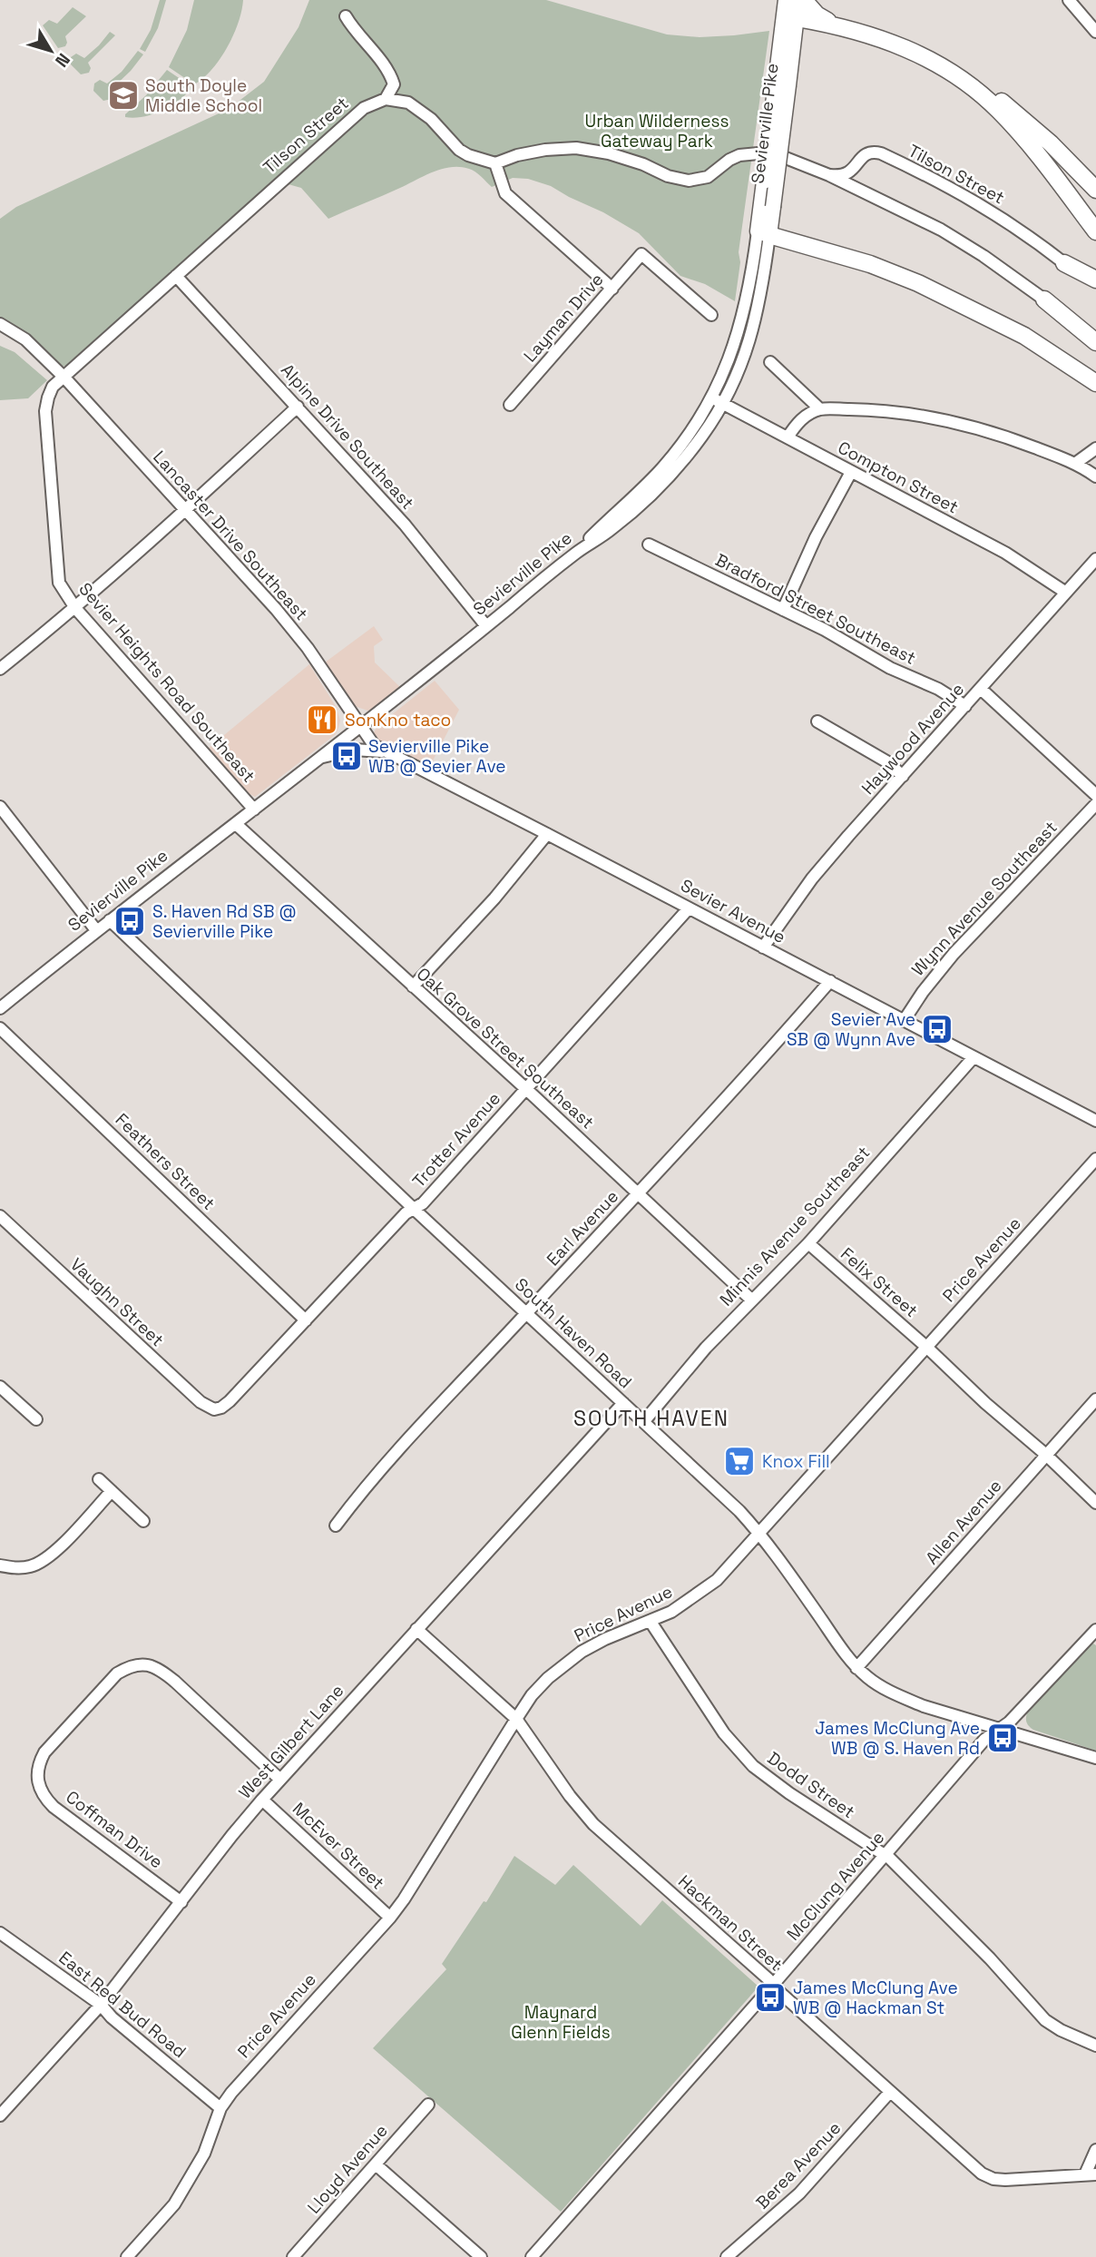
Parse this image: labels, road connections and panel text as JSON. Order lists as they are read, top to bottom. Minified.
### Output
{"streets":{"main road":["Sevierville Pike"],"street":["Tilson Street","Layman Drive","Alpine Drive Southeast","Compton Street","Lancaster Drive Southeast","Bradford Street Southeast","Sevier Heights Road Southeast","Haywood Avenue","Wynn Avenue Southeast","Sevier Avenue","Oak Grove Street Southeast","Trotter Avenue","Feathers Street","Minnis Avenue Southeast","Earl Avenue","Price Avenue","Felix Street","Vaughn Street","South Haven Road","Allen Avenue","West Gilbert Lane","Dodd Street","Coffman Drive","McEver Street","McClung Avenue","Hackman Street","East Red Bud Road","Berea Avenue","Lloyd Avenue"]},"crossings":[["Sevierville Pike","Alpine Drive Southeast"],["Sevierville Pike","Compton Street"],["Sevierville Pike","Lancaster Drive Southeast"],["Sevierville Pike","Sevier Heights Road Southeast"],["Sevierville Pike","Sevier Avenue"],["Sevierville Pike","Oak Grove Street Southeast"],["Sevierville Pike","South Haven Road"],["Tilson Street","Alpine Drive Southeast"],["Tilson Street","Lancaster Drive Southeast"],["Tilson Street","Sevier Heights Road Southeast"],["Compton Street","Haywood Avenue"],["Lancaster Drive Southeast","Sevier Avenue"],["Bradford Street Southeast","Haywood Avenue"],["Haywood Avenue","Sevier Avenue"],["Wynn Avenue Southeast","Sevier Avenue"],["Sevier Avenue","Trotter Avenue"],["Sevier Avenue","Minnis Avenue Southeast"],["Sevier Avenue","Earl Avenue"],["Oak Grove Street Southeast","Trotter Avenue"],["Oak Grove Street Southeast","Minnis Avenue Southeast"],["Oak Grove Street Southeast","Earl Avenue"],["Trotter Avenue","Feathers Street"],["Trotter Avenue","Vaughn Street"],["Trotter Avenue","South Haven Road"],["Minnis Avenue Southeast","Felix Street"],["Minnis Avenue Southeast","South Haven Road"],["Earl Avenue","South Haven Road"],["Price Avenue","Felix Street"],["Price Avenue","South Haven Road"],["Price Avenue","Dodd Street"],["Price Avenue","McEver Street"],["Price Avenue","Hackman Street"],["Price Avenue","East Red Bud Road"],["Felix Street","Allen Avenue"],["South Haven Road","Allen Avenue"],["South Haven Road","West Gilbert Lane"],["South Haven Road","McClung Avenue"],["West Gilbert Lane","Coffman Drive"],["West Gilbert Lane","McEver Street"],["West Gilbert Lane","Hackman Street"],["West Gilbert Lane","East Red Bud Road"],["Dodd Street","McClung Avenue"],["McClung Avenue","Hackman Street"],["Hackman Street","Berea Avenue"]],"districts":["SOUTH HAVEN"],"parks":["Urban Wilderness Gateway Park","Maynard Glenn Fields"],"places":{"school or university":["South Doyle Middle School"],"restaurant":["SonKno taco"],"bus stop":["Sevierville Pike WB @ Sevier Ave","S. Haven Rd SB @ Sevierville Pike","Sevier Ave SB @ Wynn Ave","James McClung Ave WB @ S. Haven Rd","James McClung Ave WB @ Hackman St"],"supermarket":["Knox Fill"]},"north":"bottom right"}
